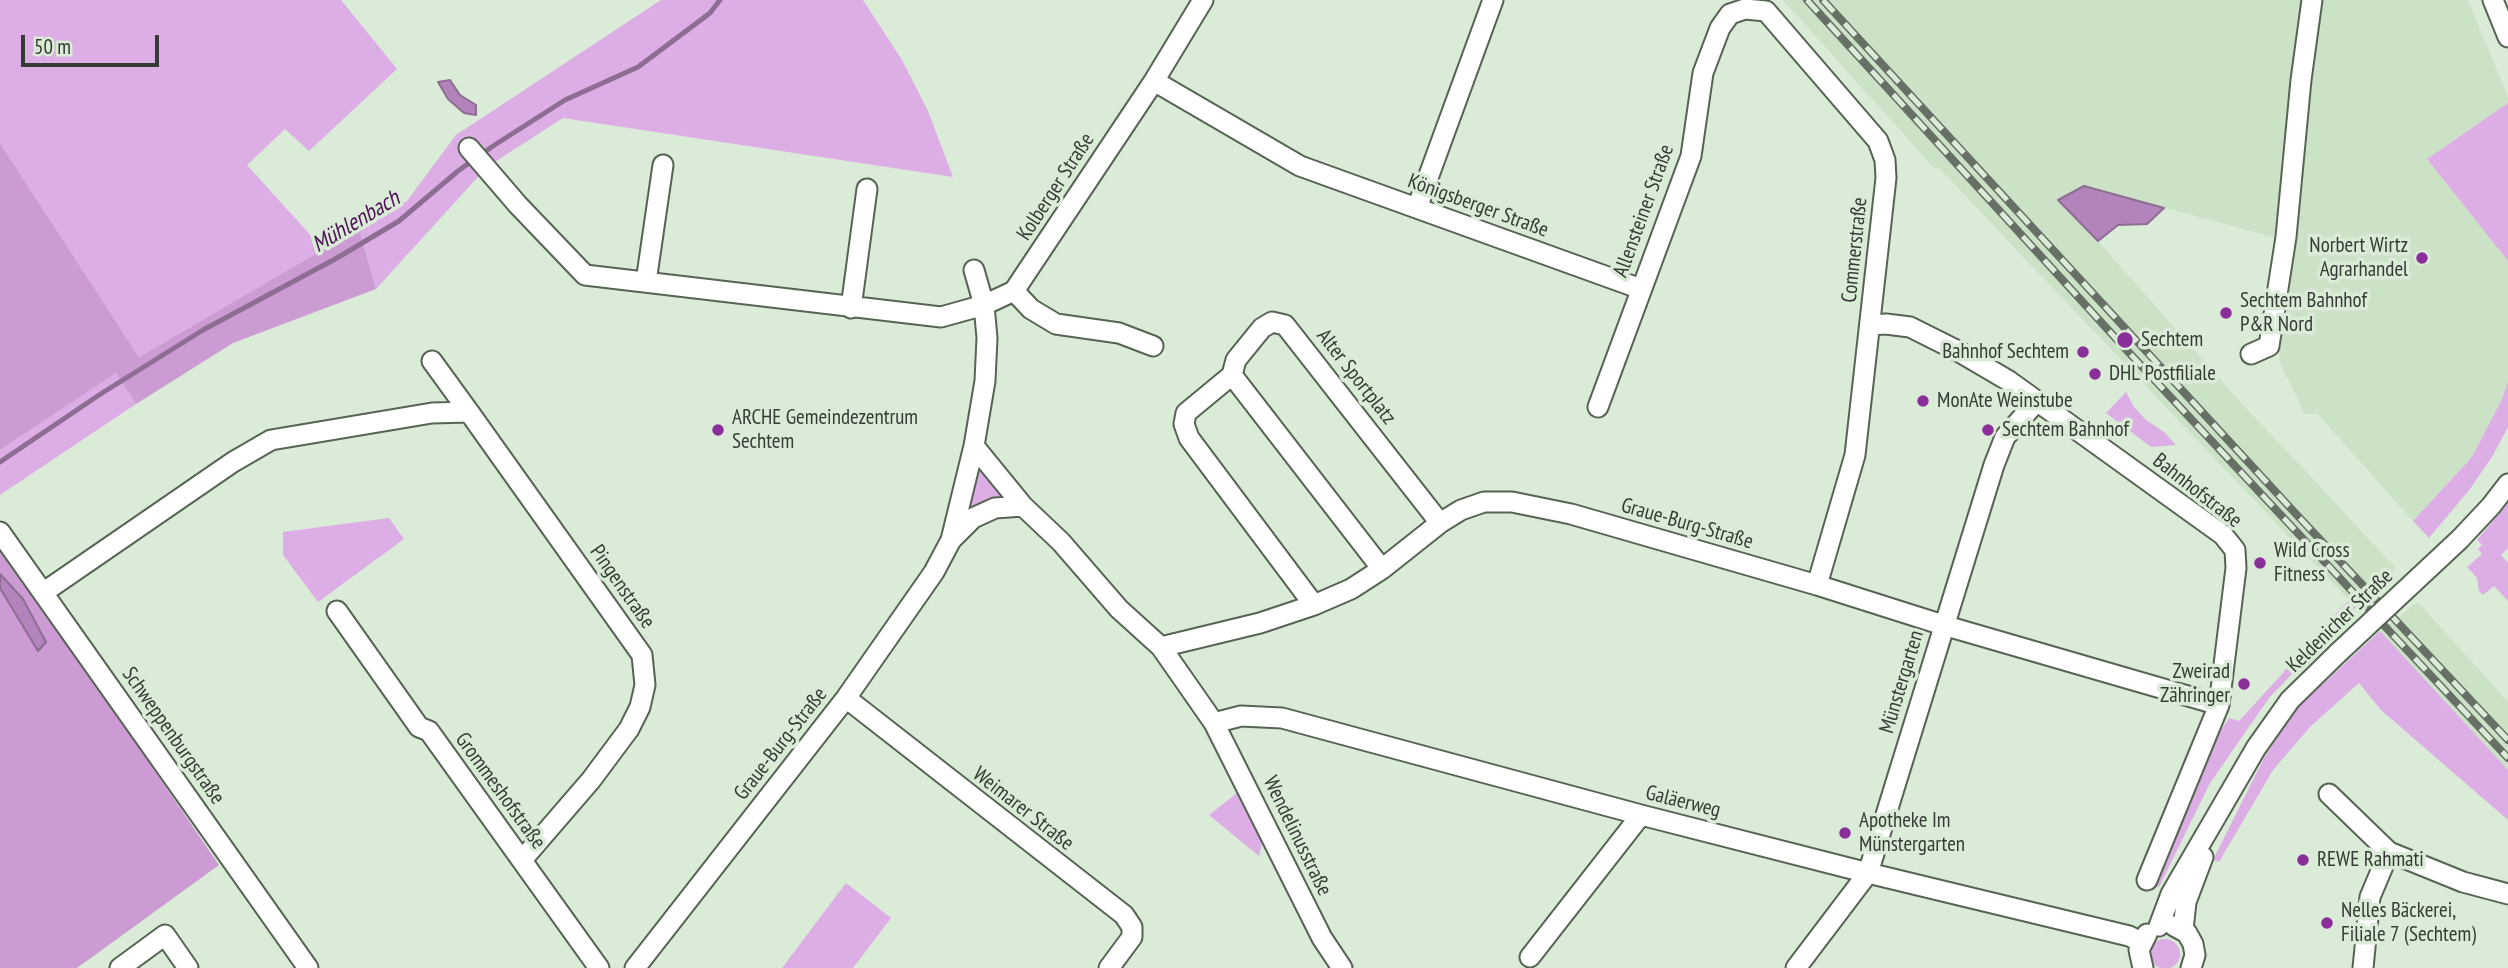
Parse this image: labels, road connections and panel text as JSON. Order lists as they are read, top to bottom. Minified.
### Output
{"streets":{"street":["Kolberger Straße","Königsberger Straße","Allensteiner Straße","Commerstraße","Alter Sportplatz","Bahnhofstraße","Graue-Burg-Straße","Pingenstraße","Keldenicher Straße","Münstergarten","Schweppenburgstraße","Grommeshofstraße","Galäerweg","Weimarer Straße","Wendelinusstraße"]},"crossings":[["Kolberger Straße","Königsberger Straße"],["Königsberger Straße","Allensteiner Straße"],["Allensteiner Straße","Commerstraße"],["Commerstraße","Bahnhofstraße"],["Commerstraße","Graue-Burg-Straße"],["Alter Sportplatz","Graue-Burg-Straße"],["Bahnhofstraße","Graue-Burg-Straße"],["Bahnhofstraße","Münstergarten"],["Graue-Burg-Straße","Münstergarten"],["Graue-Burg-Straße","Weimarer Straße"],["Pingenstraße","Grommeshofstraße"],["Münstergarten","Galäerweg"],["Galäerweg","Wendelinusstraße"]],"water":["Mühlenbach"],"places":["Norbert Wirtz Agrarhandel","Sechtem Bahnhof P&R Nord","Sechtem","Bahnhof Sechtem","DHL Postfiliale","MonAte Weinstube","ARCHE Gemeindezentrum Sechtem","Sechtem Bahnhof","Wild Cross Fitness","Zweirad Zähringer","Apotheke Im Münstergarten","REWE Rahmati","Nelles Bäckerei, Filiale 7 (Sechtem)"],"scale_bar":"50 m"}
